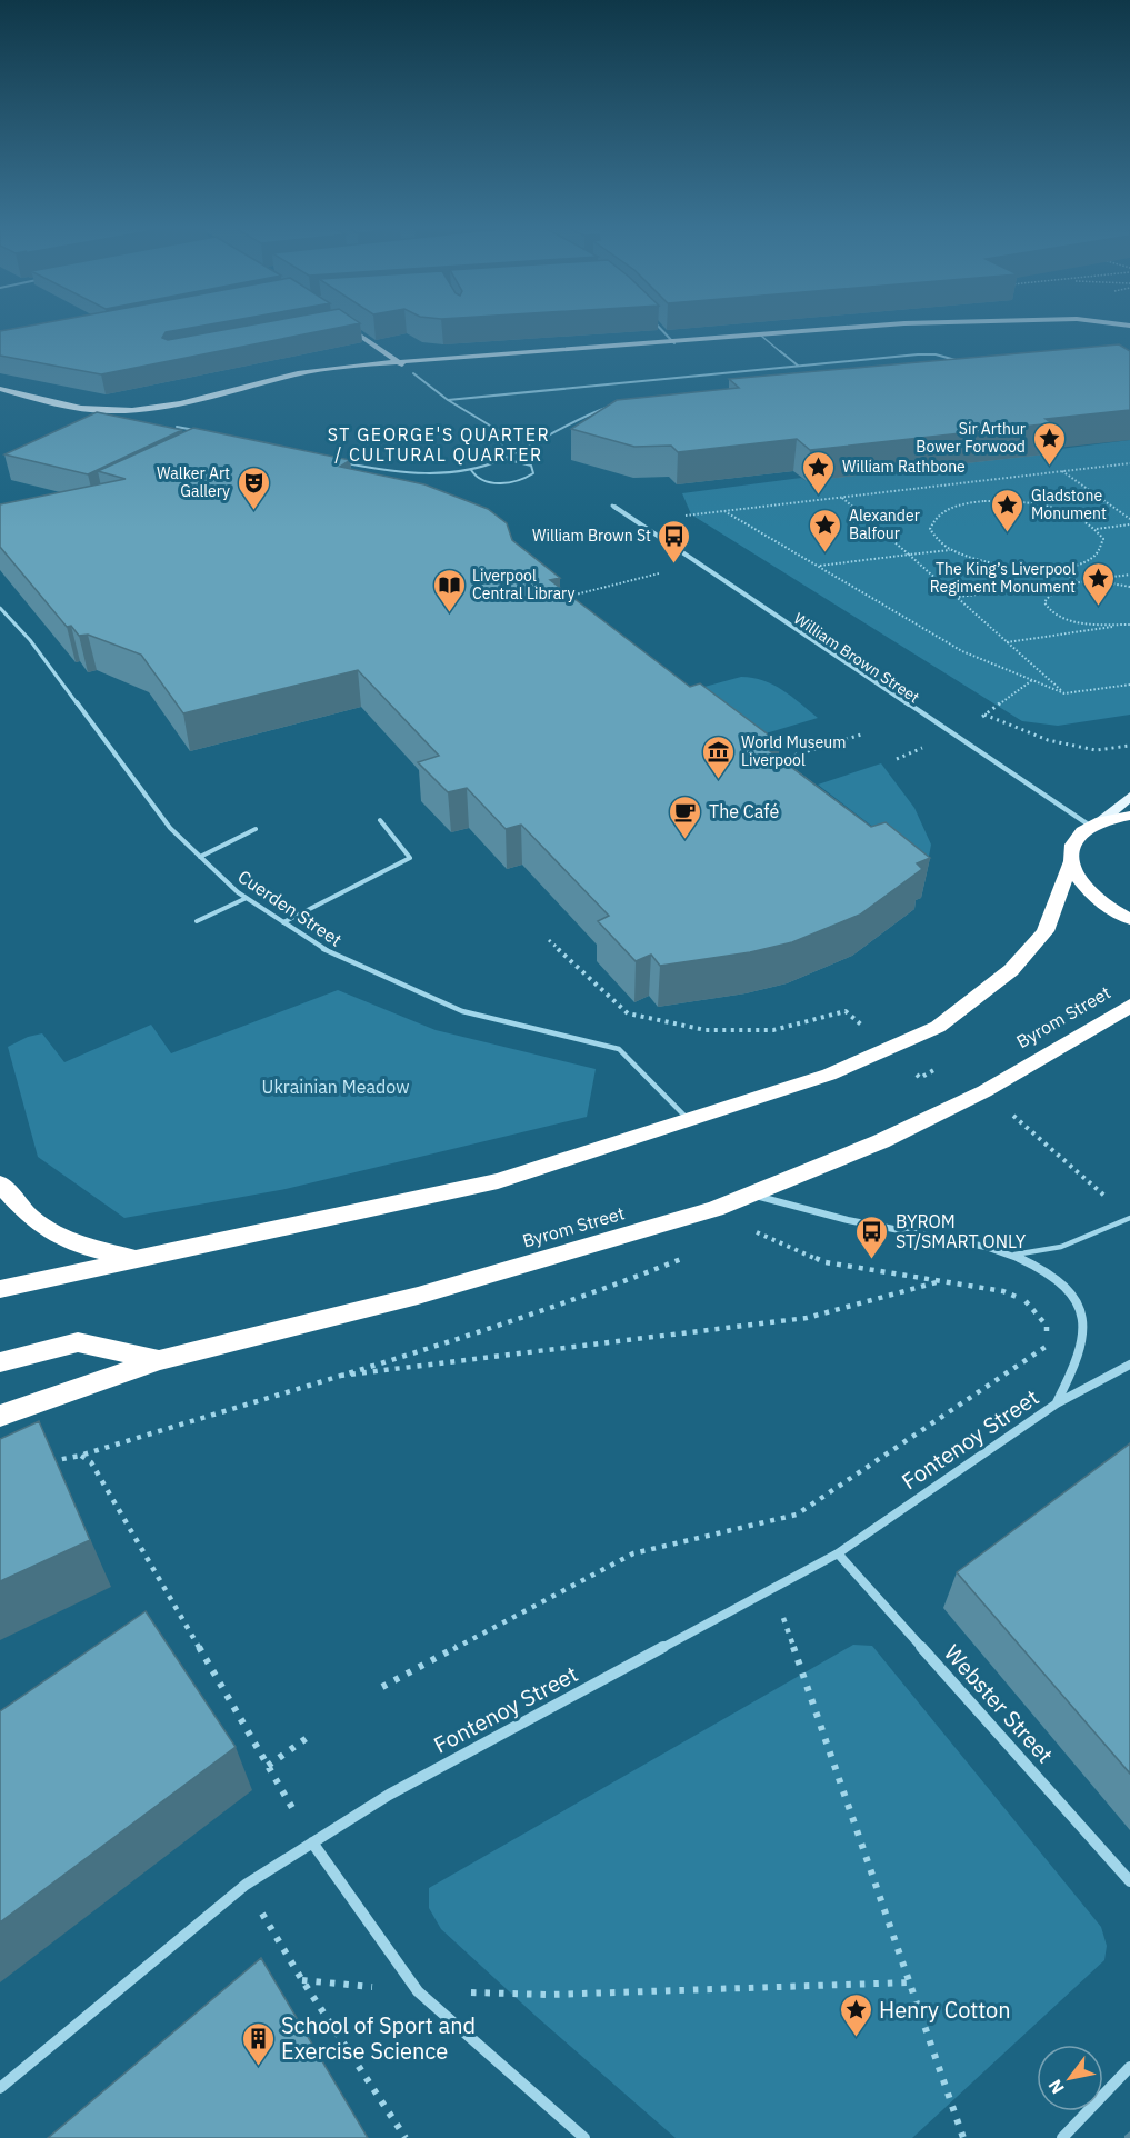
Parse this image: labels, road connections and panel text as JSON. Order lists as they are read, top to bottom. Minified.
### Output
{"streets":{"highway":["Byrom Street"],"street":["William Brown Street","Fontenoy Street","Webster Street"],"lane":["Cuerden Street"]},"crossings":[["Byrom Street","Fontenoy Street"],["Fontenoy Street","Webster Street"]],"districts":["ST GEORGE'S QUARTER / CULTURAL QUARTER"],"parks":["Ukrainian Meadow"],"places":{"place":["Sir Arthur Bower Forwood","William Rathbone","Gladstone Monument","Alexander Balfour","The King’s Liverpool Regiment Monument","Henry Cotton"],"theatre":["Walker Art Gallery"],"bus stop":["William Brown St","BYROM ST/SMART ONLY"],"library":["Liverpool Central Library"],"museum":["World Museum Liverpool"],"cafe":["The Café"],"building":["School of Sport and Exercise Science"]},"north":"bottom left"}
